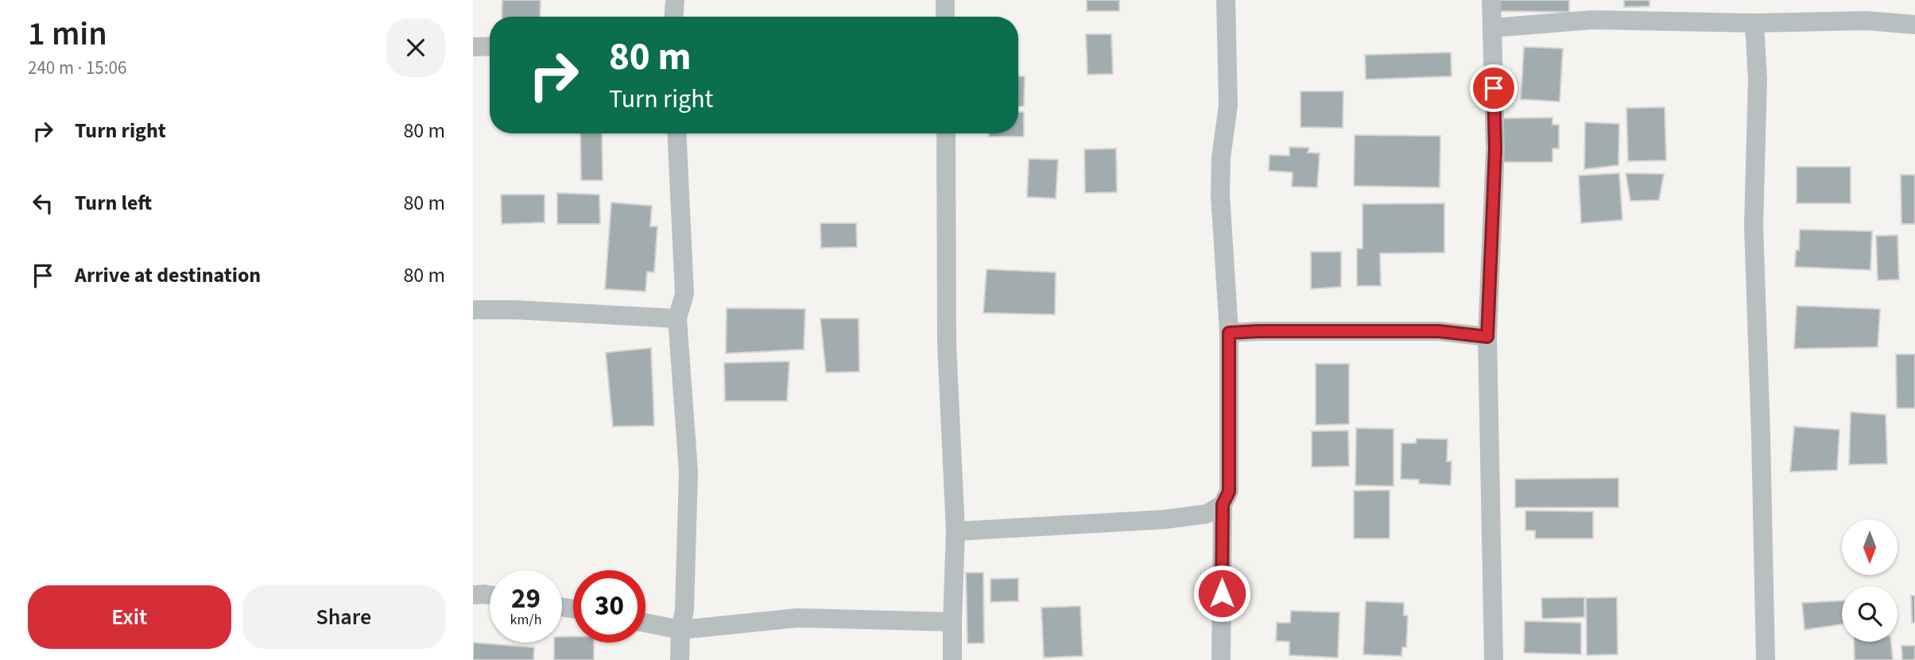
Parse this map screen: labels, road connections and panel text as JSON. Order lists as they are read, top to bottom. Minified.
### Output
{"north":"bottom","page":{"heading":["1 min","240 m · 15:06"],"turn":["80 m","Turn right"],"list":[{"name":"Turn right","value":"80 m"},{"name":"Turn left","value":"80 m"},{"name":"Arrive at destination","value":"80 m"}],"speed":"29 km/h","limit":"30","buttons":["Exit","Share"]}}
